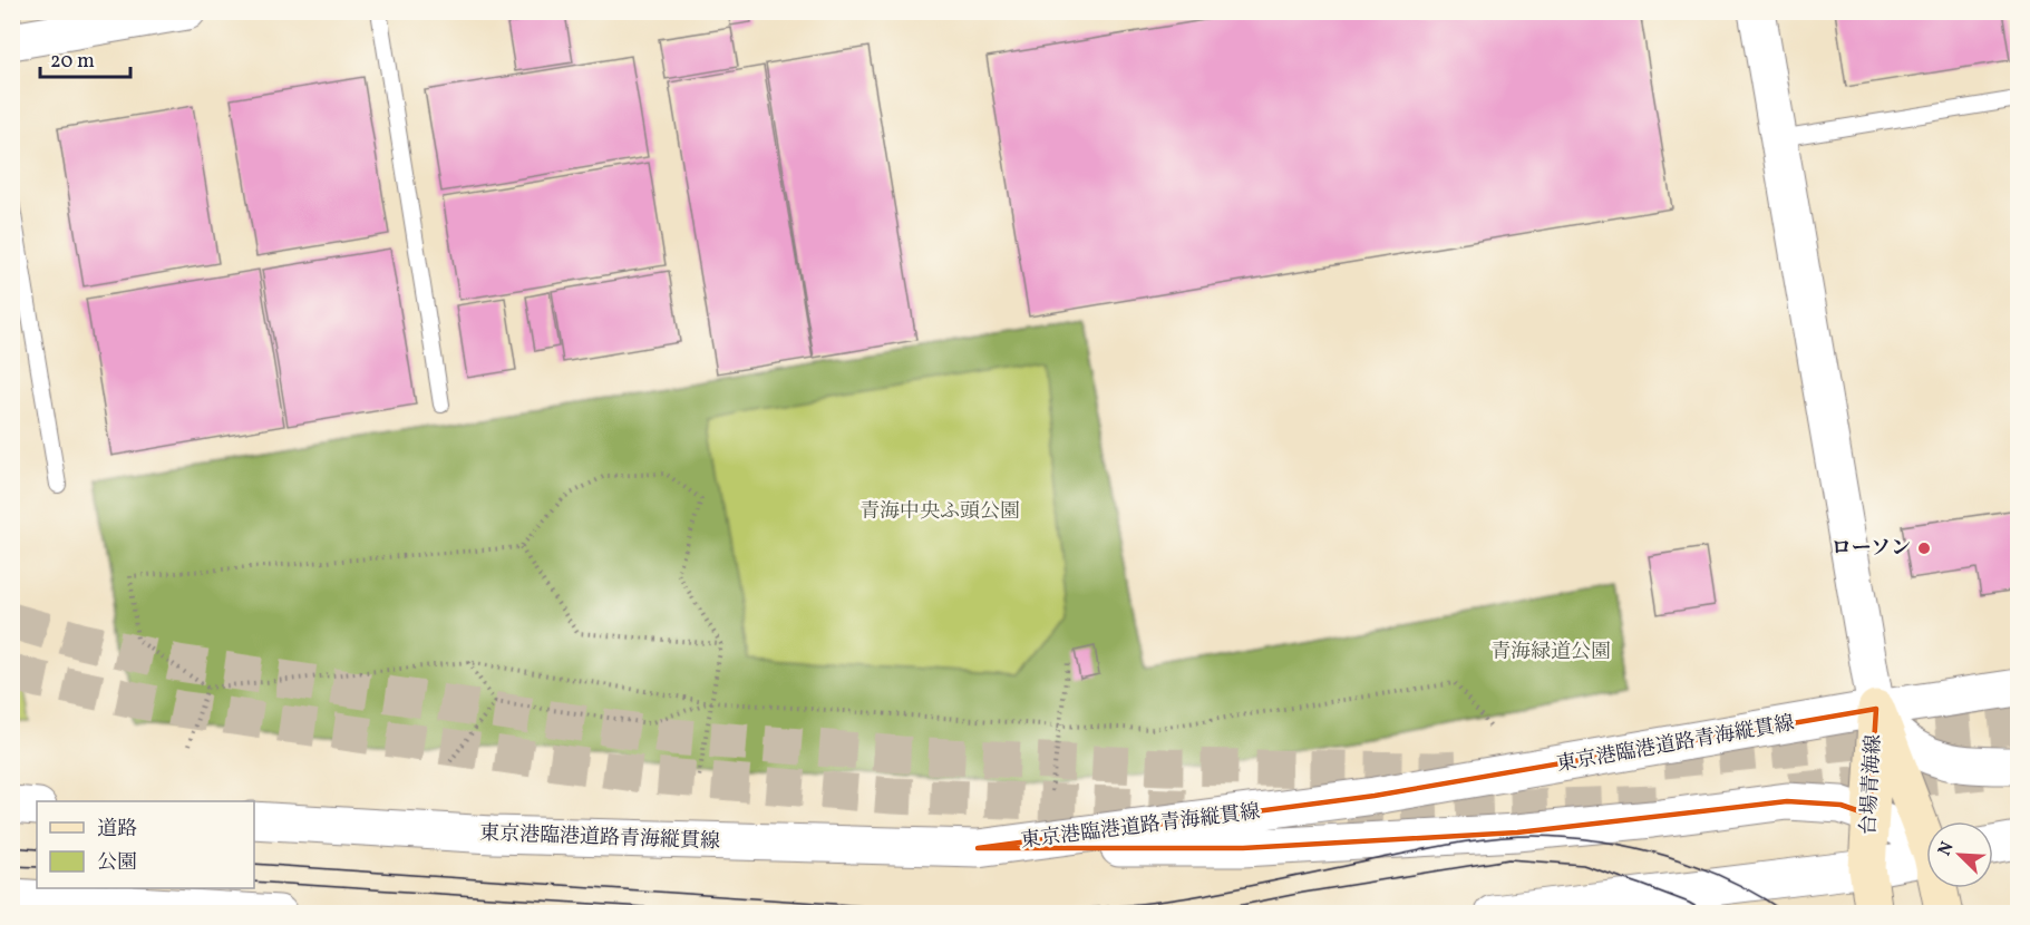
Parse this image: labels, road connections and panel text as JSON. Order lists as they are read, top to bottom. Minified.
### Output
{"streets":{"main road":["台場青海線"],"street":["東京港臨港道路青海縦貫線"]},"crossings":[["東京港臨港道路青海縦貫線","台場青海線"]],"parks":["青海中央ふ頭公園","青海緑道公園"],"places":["ローソン"],"legend":["道路","公園"],"scale_bar":"20 m","north":"top left"}
